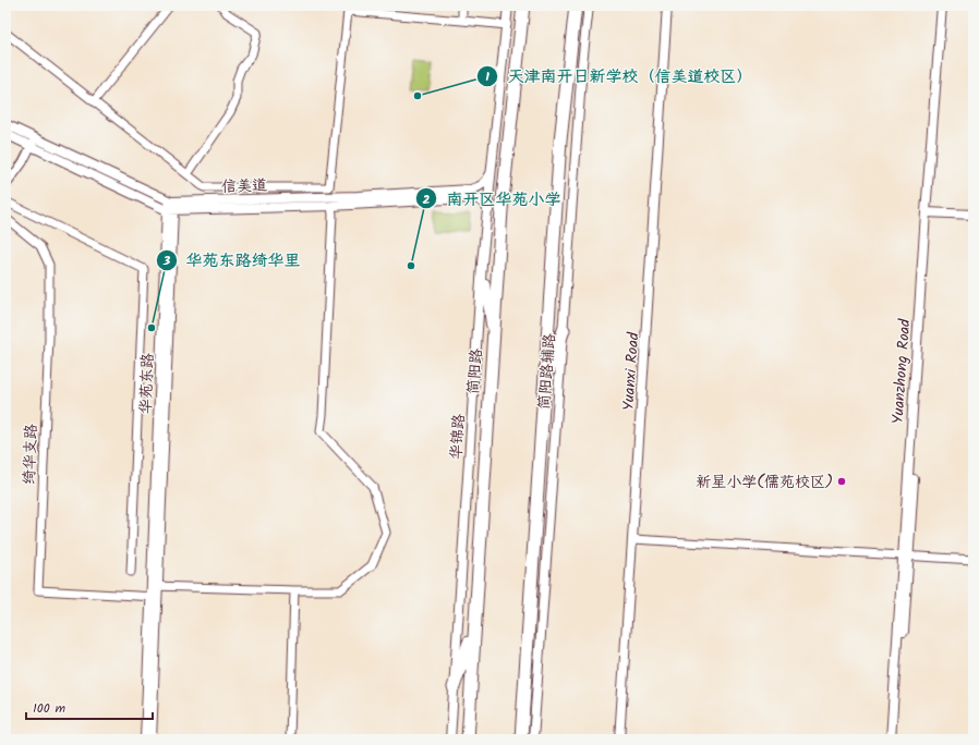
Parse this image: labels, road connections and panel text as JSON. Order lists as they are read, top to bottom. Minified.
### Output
{"streets":{"highway":["简阳路"],"street":["信美道","简阳路辅路","Yuanxi Road","Yuanzhong Road","华苑东路","华锦路","绮华支路"]},"crossings":[["信美道","华苑东路"],["信美道","华锦路"],["华苑东路","绮华支路"]],"places":["天津南开日新学校（信美道校区）","南开区华苑小学","华苑东路绮华里","新星小学(儒苑校区)"],"scale_bar":"100 m"}
